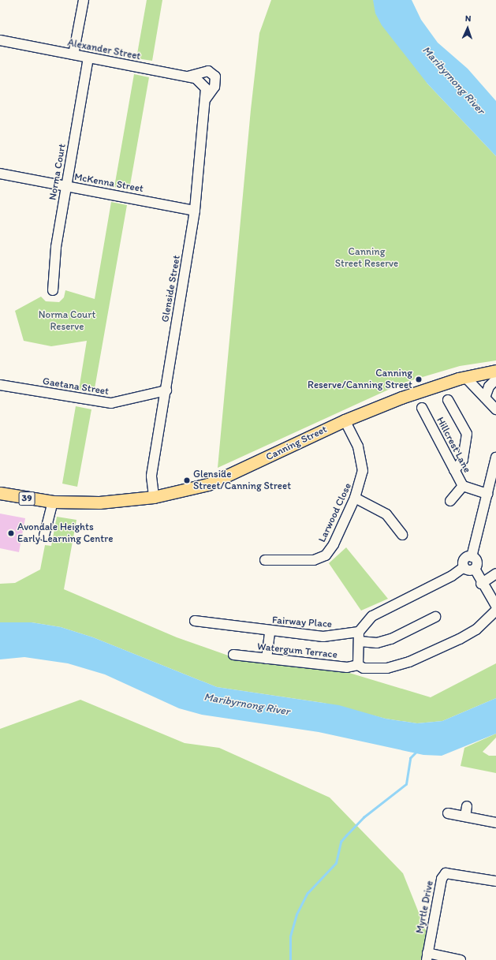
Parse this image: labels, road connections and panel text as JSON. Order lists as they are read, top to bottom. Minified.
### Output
{"streets":{"main road":["Canning Street","39"],"street":["Alexander Street","Norma Court","McKenna Street","Glenside Street","Gaetana Street","Hillcrest Lane","Larwood Close","Fairway Place","Watergum Terrace","Myrtle Drive"]},"crossings":[["Alexander Street","Norma Court"],["Alexander Street","Glenside Street"],["Norma Court","McKenna Street"],["McKenna Street","Glenside Street"],["Glenside Street","Gaetana Street"],["Glenside Street","Canning Street"],["Canning Street","Larwood Close"]],"water":["Maribyrnong River"],"parks":["Canning Street Reserve","Norma Court Reserve"],"places":["Canning Reserve/Canning Street","Glenside Street/Canning Street","Avondale Heights Early Learning Centre"],"north":"top"}
